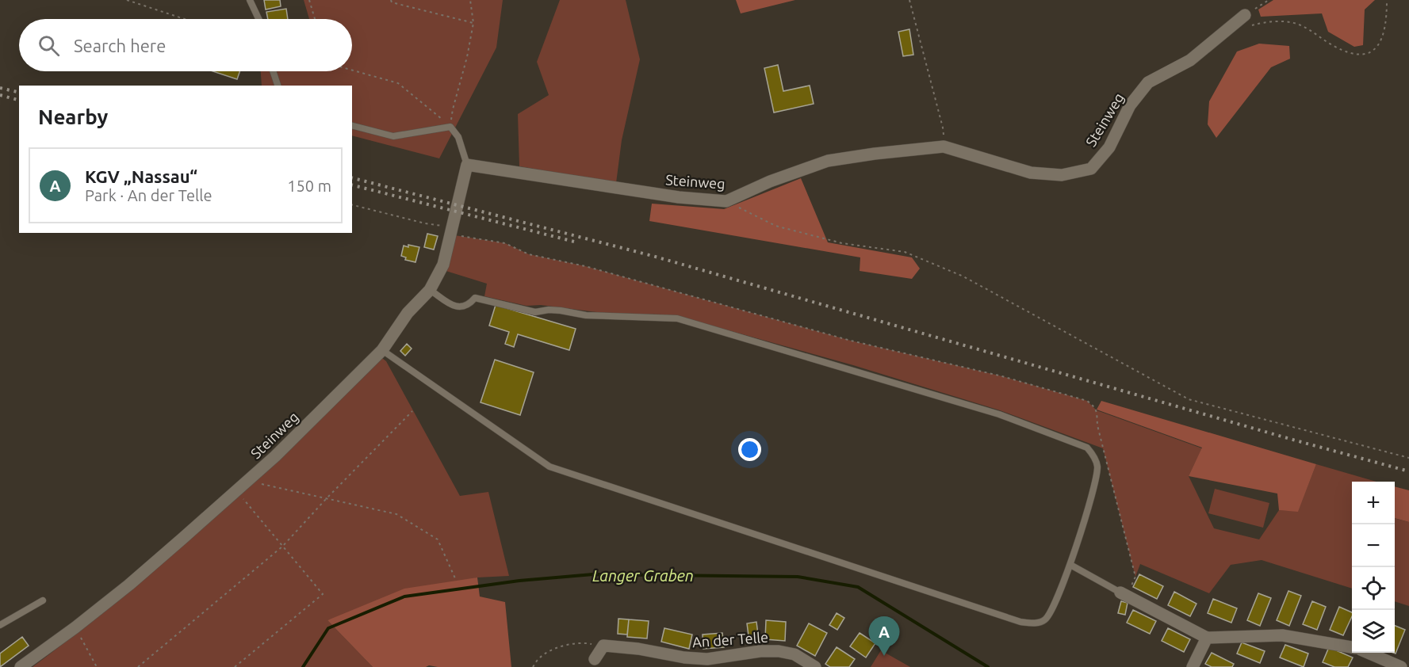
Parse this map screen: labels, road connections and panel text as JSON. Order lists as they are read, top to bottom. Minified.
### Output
{"streets":{"street":["Steinweg","An der Telle"]},"water":["Langer Graben"],"page":{"search":"Search here","heading":"Nearby","list":[{"mark":"A","name":"KGV „Nassau“","note":"Park · An der Telle","value":"150 m"}],"map_buttons":["+","−"],"pins":"A"}}
